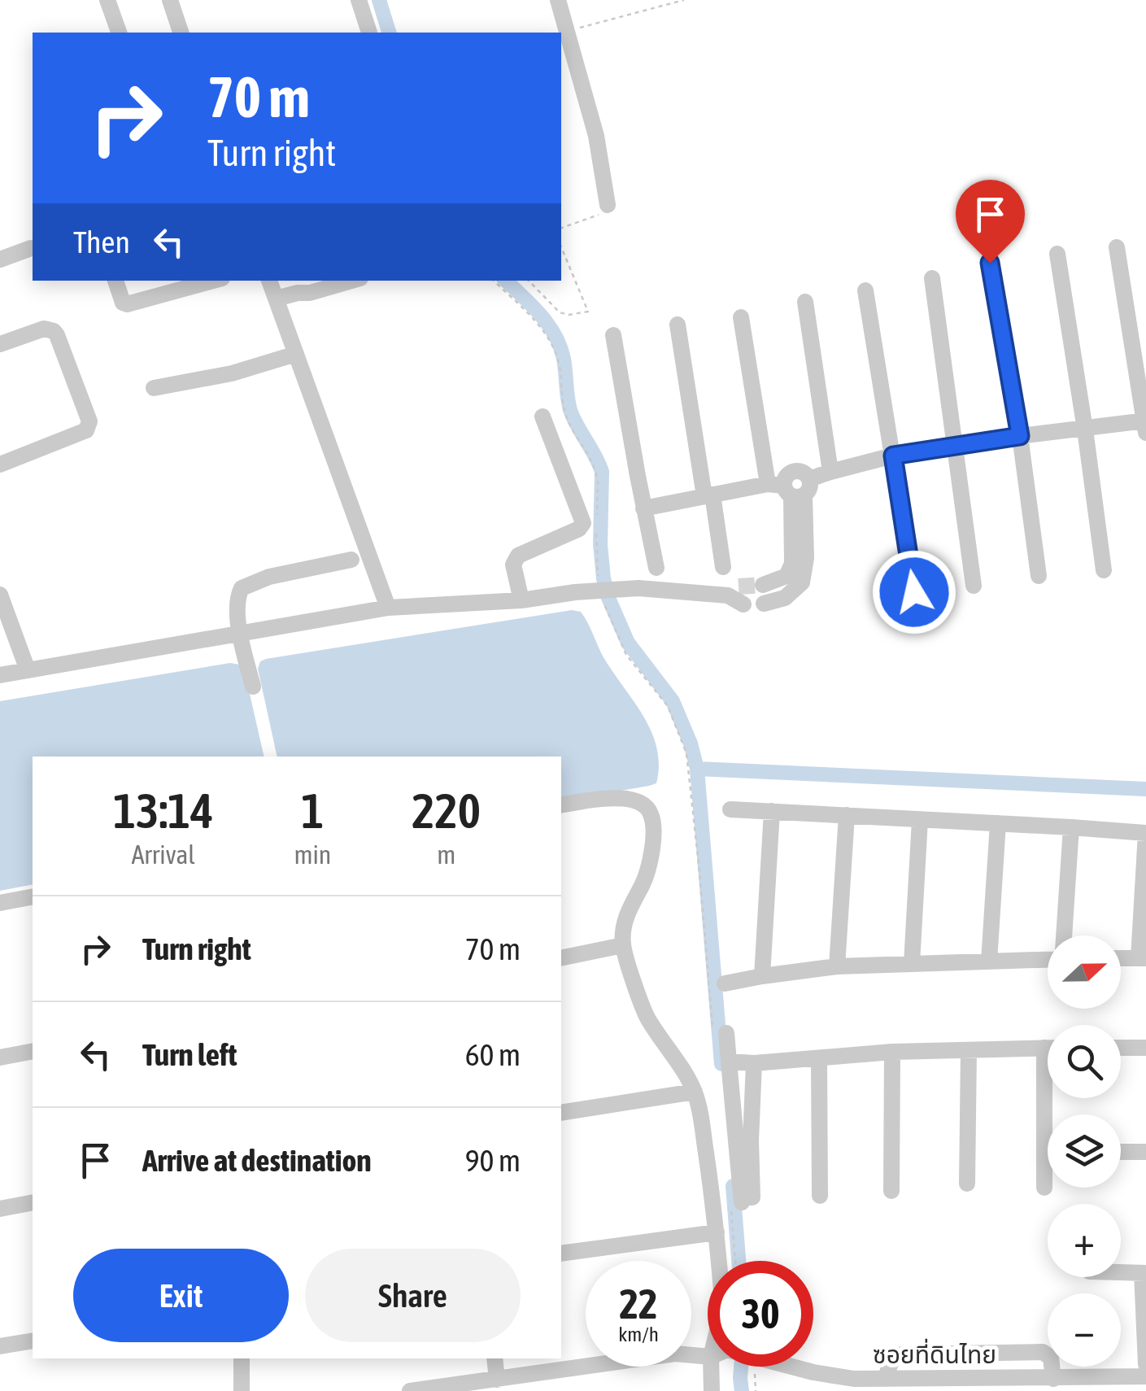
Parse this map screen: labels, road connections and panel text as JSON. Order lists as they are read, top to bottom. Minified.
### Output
{"streets":{"street":["ซอยที่ดินไทย"]},"north":"right","page":{"turn":["70 m","Turn right"],"then":"Then","eta":["13:14","Arrival","1","min","220","m"],"list":[{"name":"Turn right","value":"70 m"},{"name":"Turn left","value":"60 m"},{"name":"Arrive at destination","value":"90 m"}],"map_buttons":["+","−"],"buttons":["Exit","Share"],"speed":"22 km/h","limit":"30"}}
